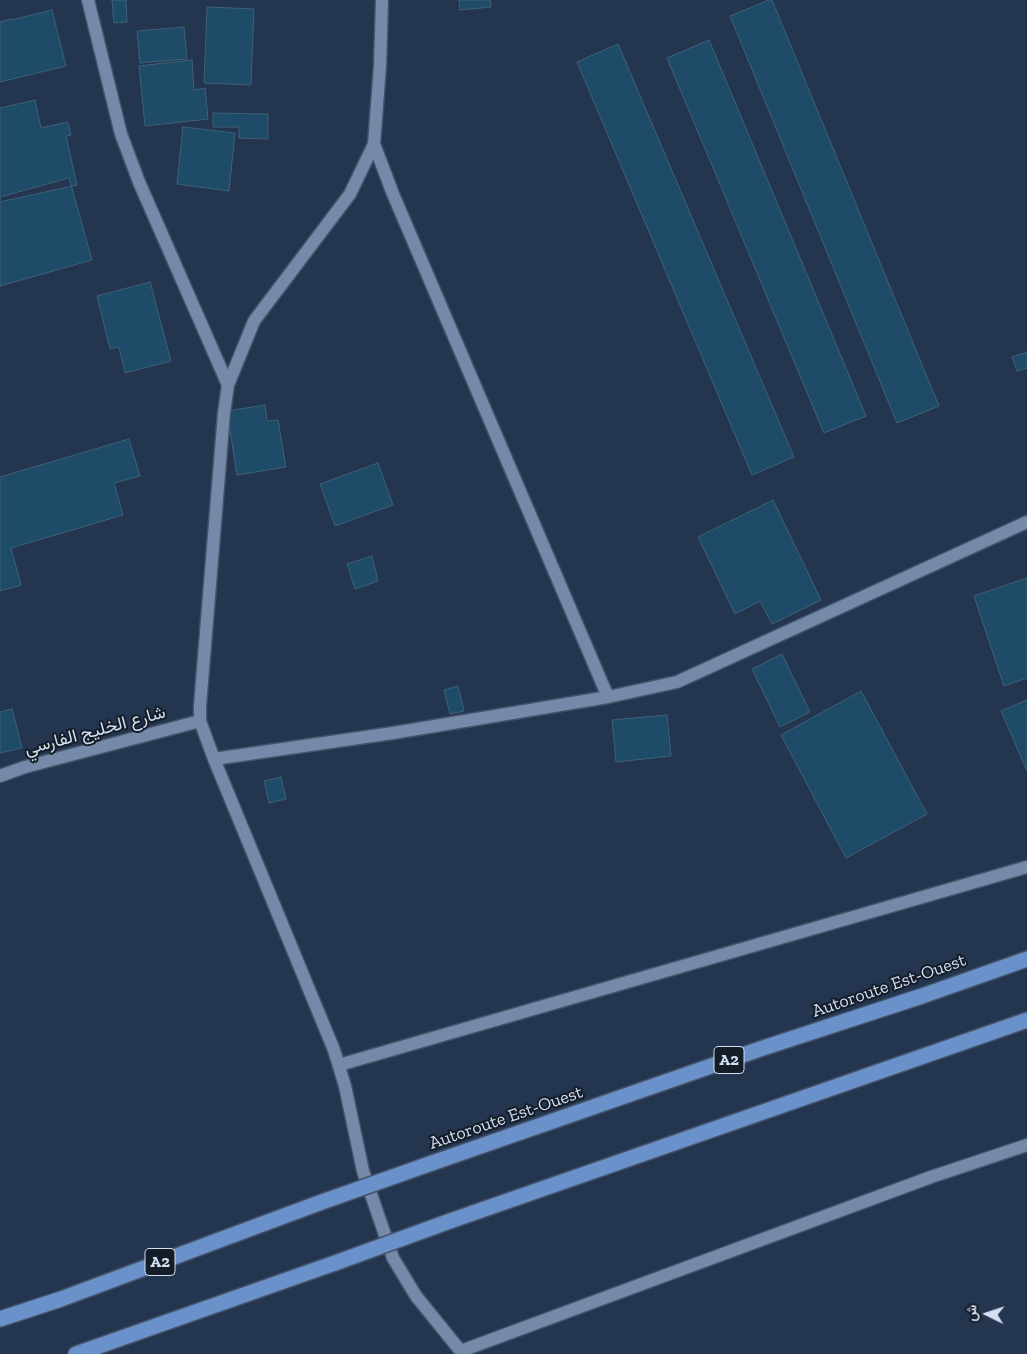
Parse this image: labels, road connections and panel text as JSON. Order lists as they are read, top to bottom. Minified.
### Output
{"streets":{"highway":["Autoroute Est-Ouest","A2"],"street":["شارع الخليج الفارسي"]},"north":"left"}
